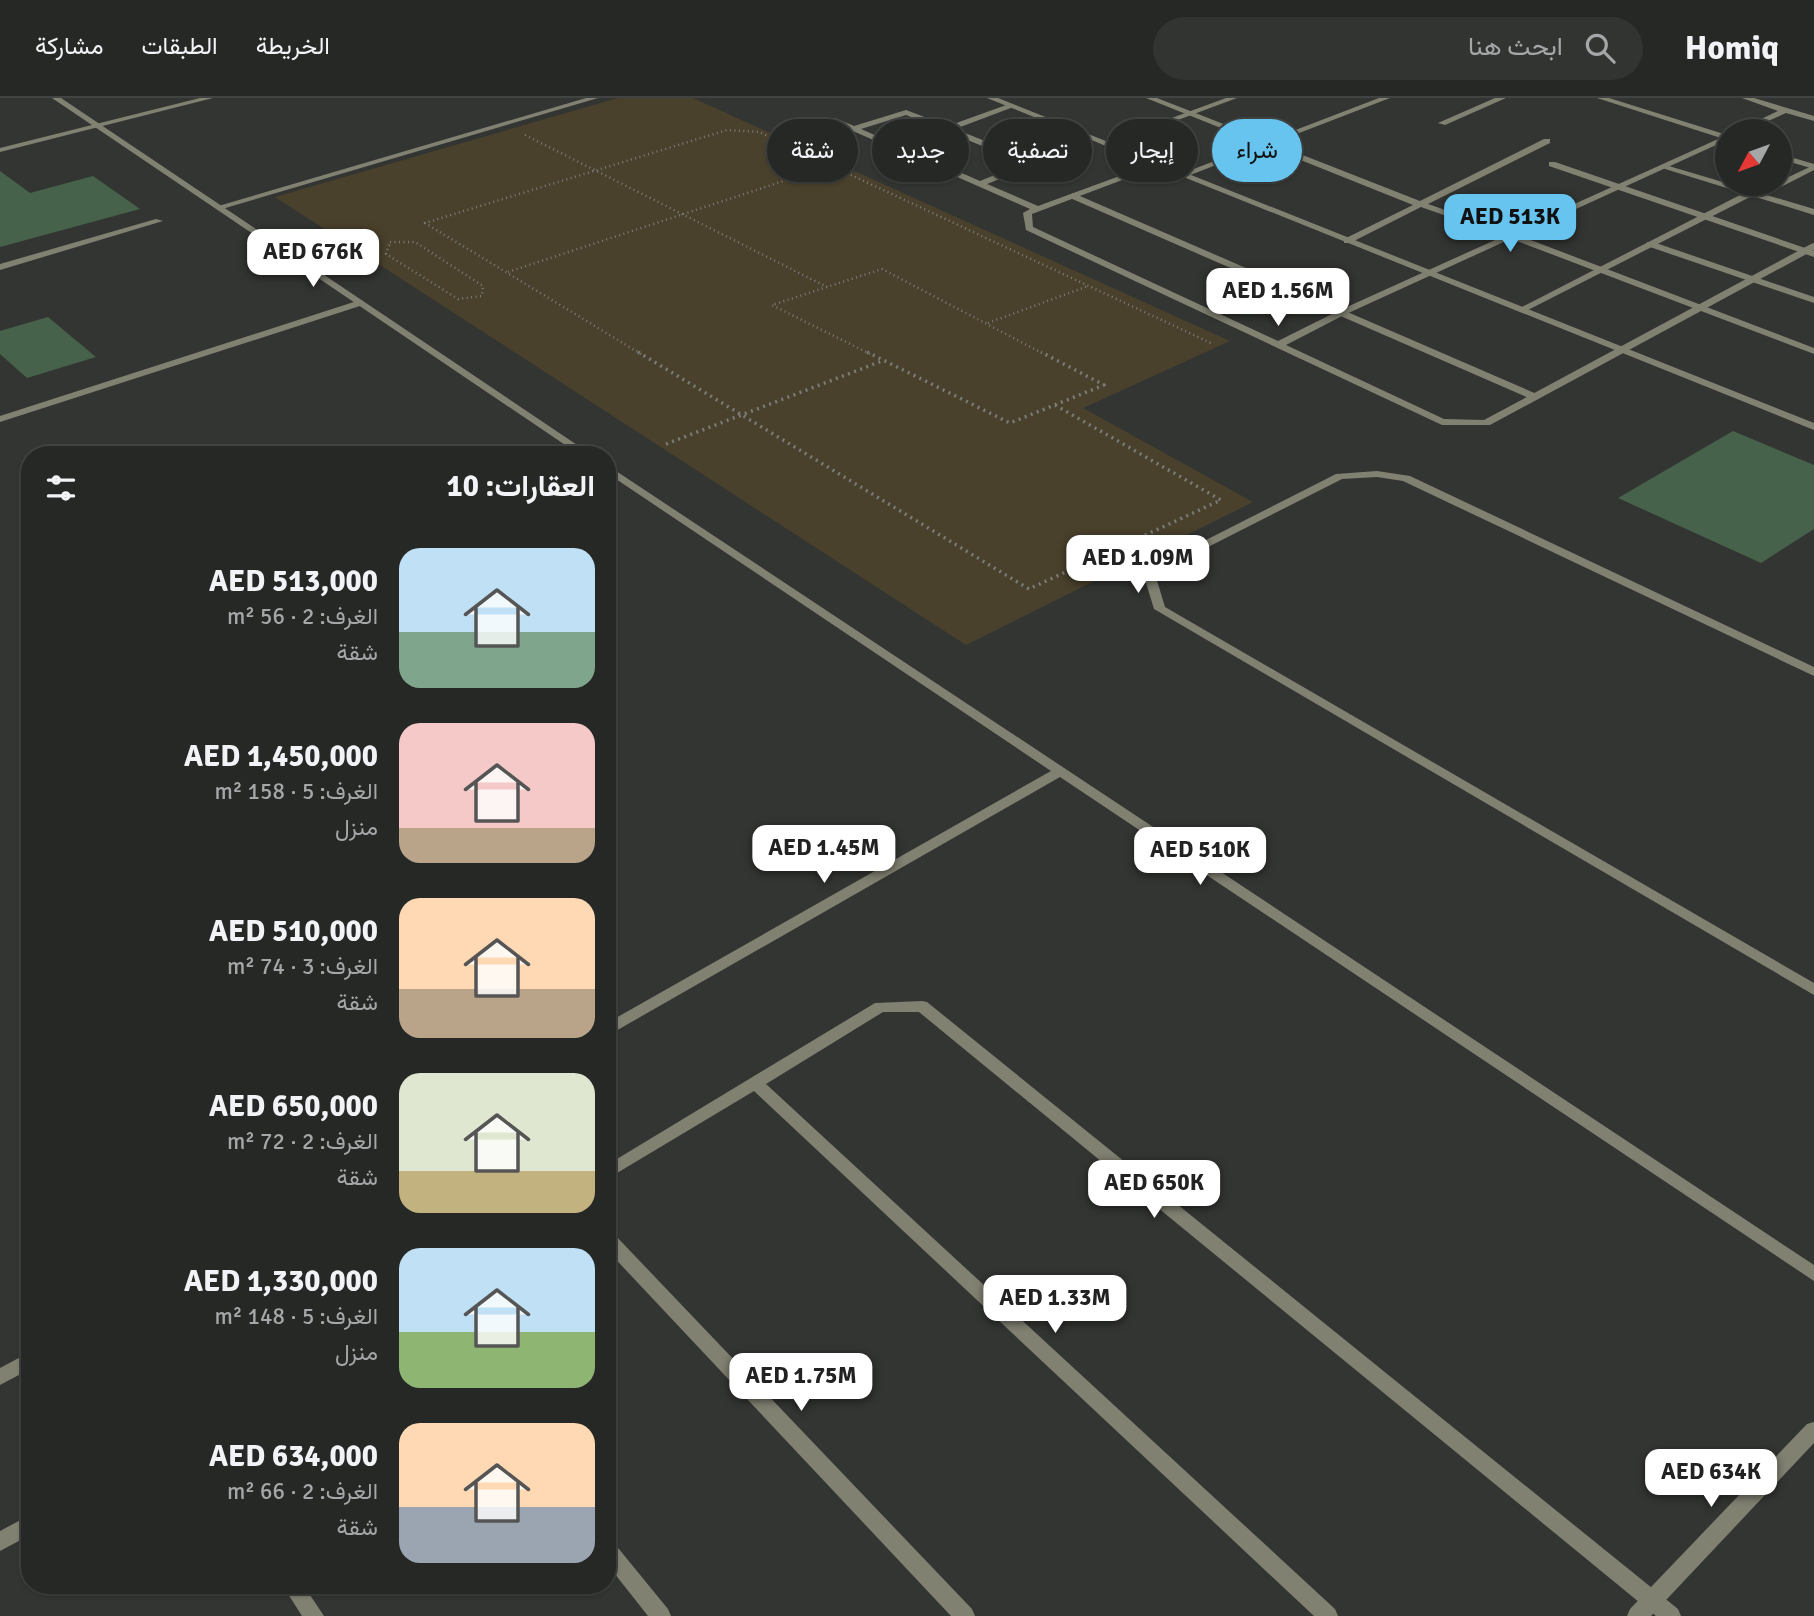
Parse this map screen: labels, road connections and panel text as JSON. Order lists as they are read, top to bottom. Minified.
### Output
{"north":"bottom left","page":{"header":"Homiq","search":"ابحث هنا","nav":["الخريطة","الطبقات","مشاركة"],"chip":["شراء","إيجار","تصفية","جديد","شقة"],"price":["AED 513K","AED 676K","AED 1.56M","AED 1.09M","AED 1.45M","AED 510K","AED 650K","AED 1.33M","AED 1.75M","AED 634K"],"heading":"العقارات: 10","list":[{"name":"AED 513,000","note":"الغرف: 2 · 56 m² · شقة"},{"name":"AED 1,450,000","note":"الغرف: 5 · 158 m² · منزل"},{"name":"AED 510,000","note":"الغرف: 3 · 74 m² · شقة"},{"name":"AED 650,000","note":"الغرف: 2 · 72 m² · شقة"},{"name":"AED 1,330,000","note":"الغرف: 5 · 148 m² · منزل"},{"name":"AED 634,000","note":"الغرف: 2 · 66 m² · شقة"}]}}
